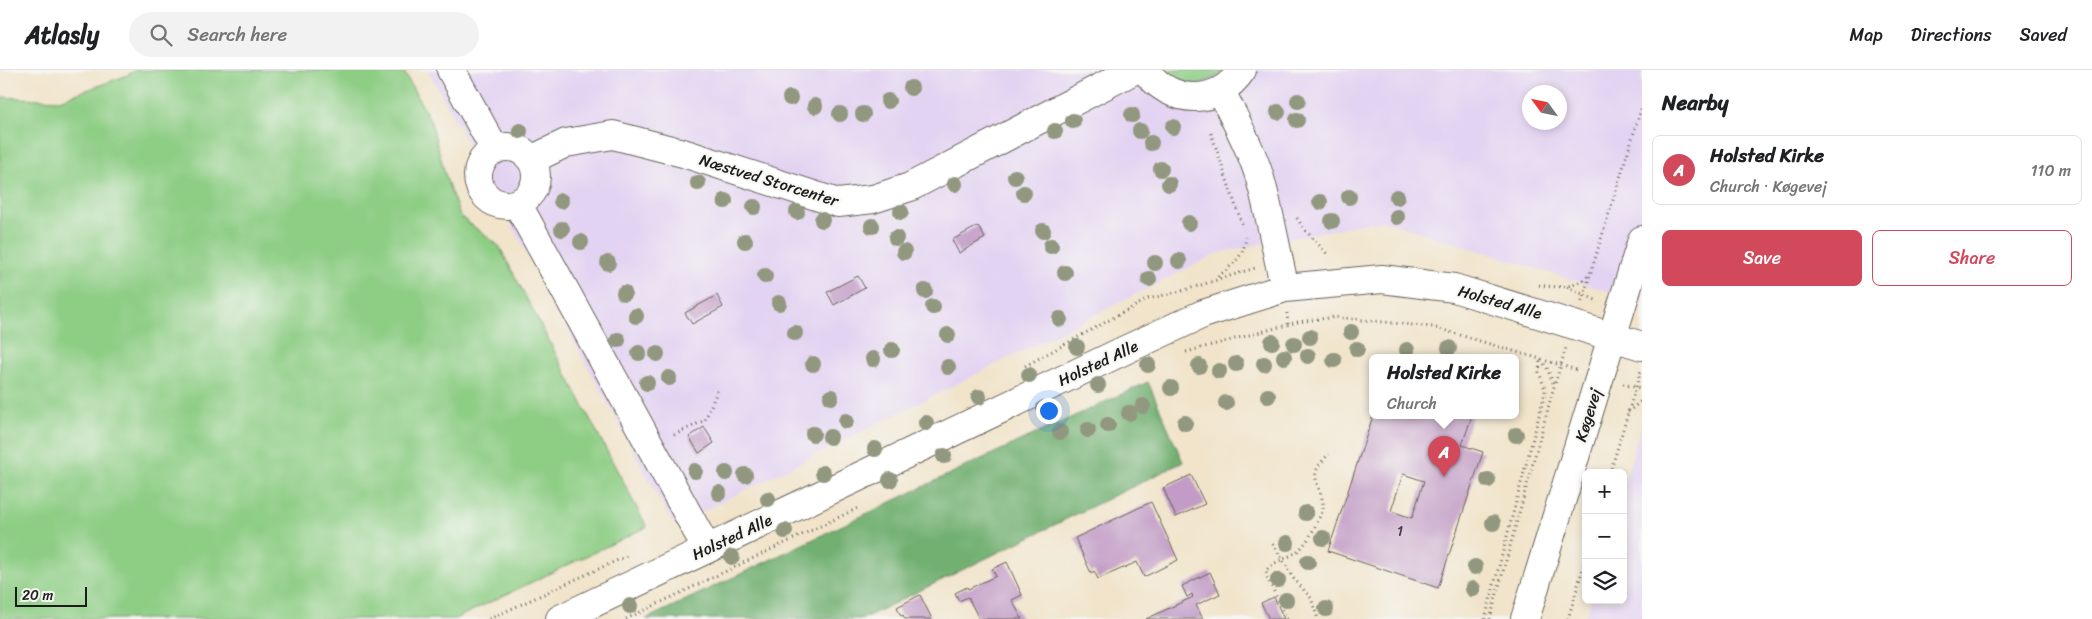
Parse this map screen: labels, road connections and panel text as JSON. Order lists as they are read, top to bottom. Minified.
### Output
{"streets":{"street":["Næstved Storcenter","Holsted Alle","Køgevej"]},"crossings":[["Holsted Alle","Køgevej"]],"house_numbers":["1"],"scale_bar":"20 m","north":"top left","page":{"header":"Atlasly","search":"Search here","nav":["Map","Directions","Saved"],"heading":"Nearby","list":[{"mark":"A","name":"Holsted Kirke","note":"Church · Køgevej","value":"110 m"}],"buttons":["Save","Share"],"popup":["Holsted Kirke","Church"],"pins":"A","map_buttons":["+","−"],"scale":"20 m"}}
